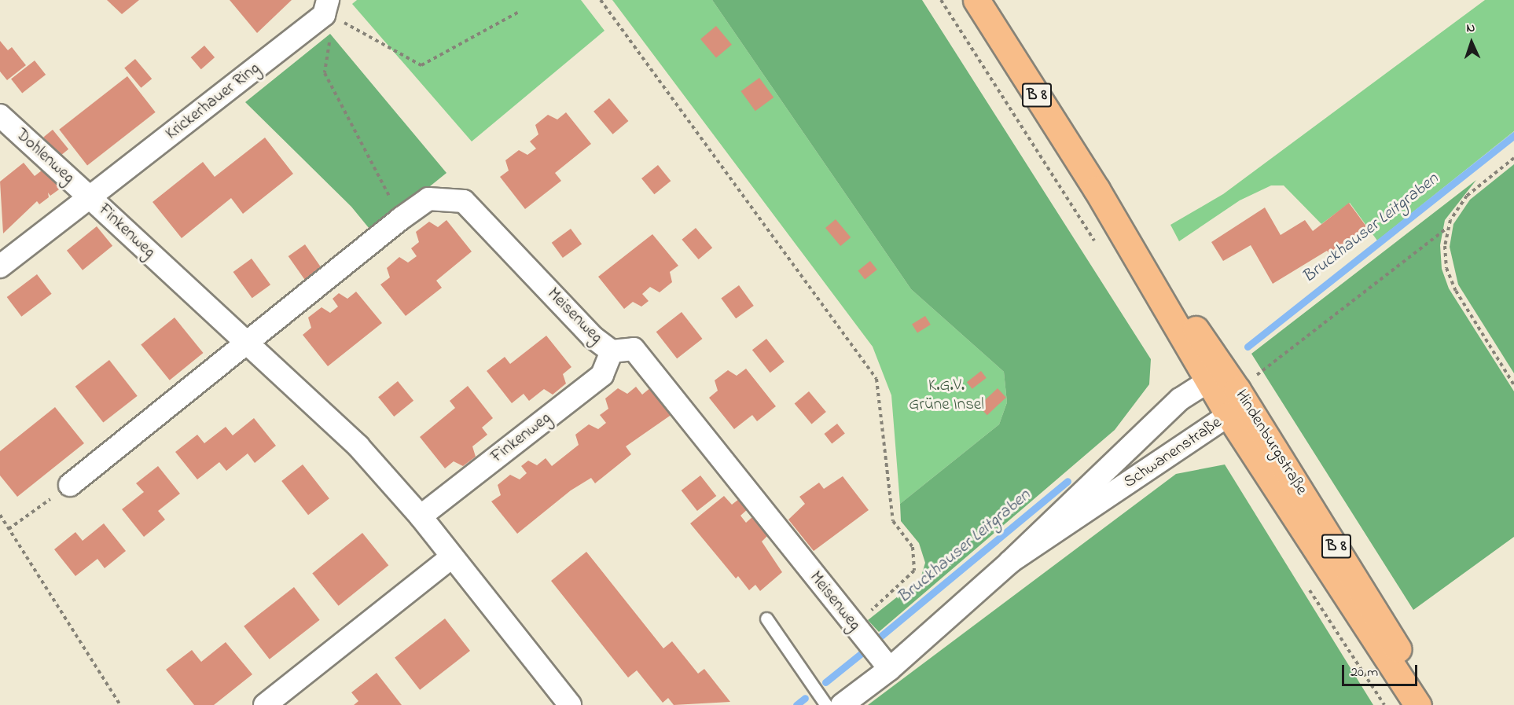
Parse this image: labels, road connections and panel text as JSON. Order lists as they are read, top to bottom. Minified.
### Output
{"streets":{"main road":["B 8","Hindenburgstraße"],"street":["Krickerhauer Ring","Dohlenweg","Finkenweg","Meisenweg","Schwanenstraße"]},"crossings":[["Krickerhauer Ring","Dohlenweg"],["Krickerhauer Ring","Finkenweg"],["Dohlenweg","Finkenweg"],["Finkenweg","Meisenweg"],["Meisenweg","Schwanenstraße"],["Hindenburgstraße","Schwanenstraße"]],"water":["Bruckhauser Leitgraben"],"parks":["K.G.V. Grüne Insel"],"scale_bar":"20 m","north":"top"}
